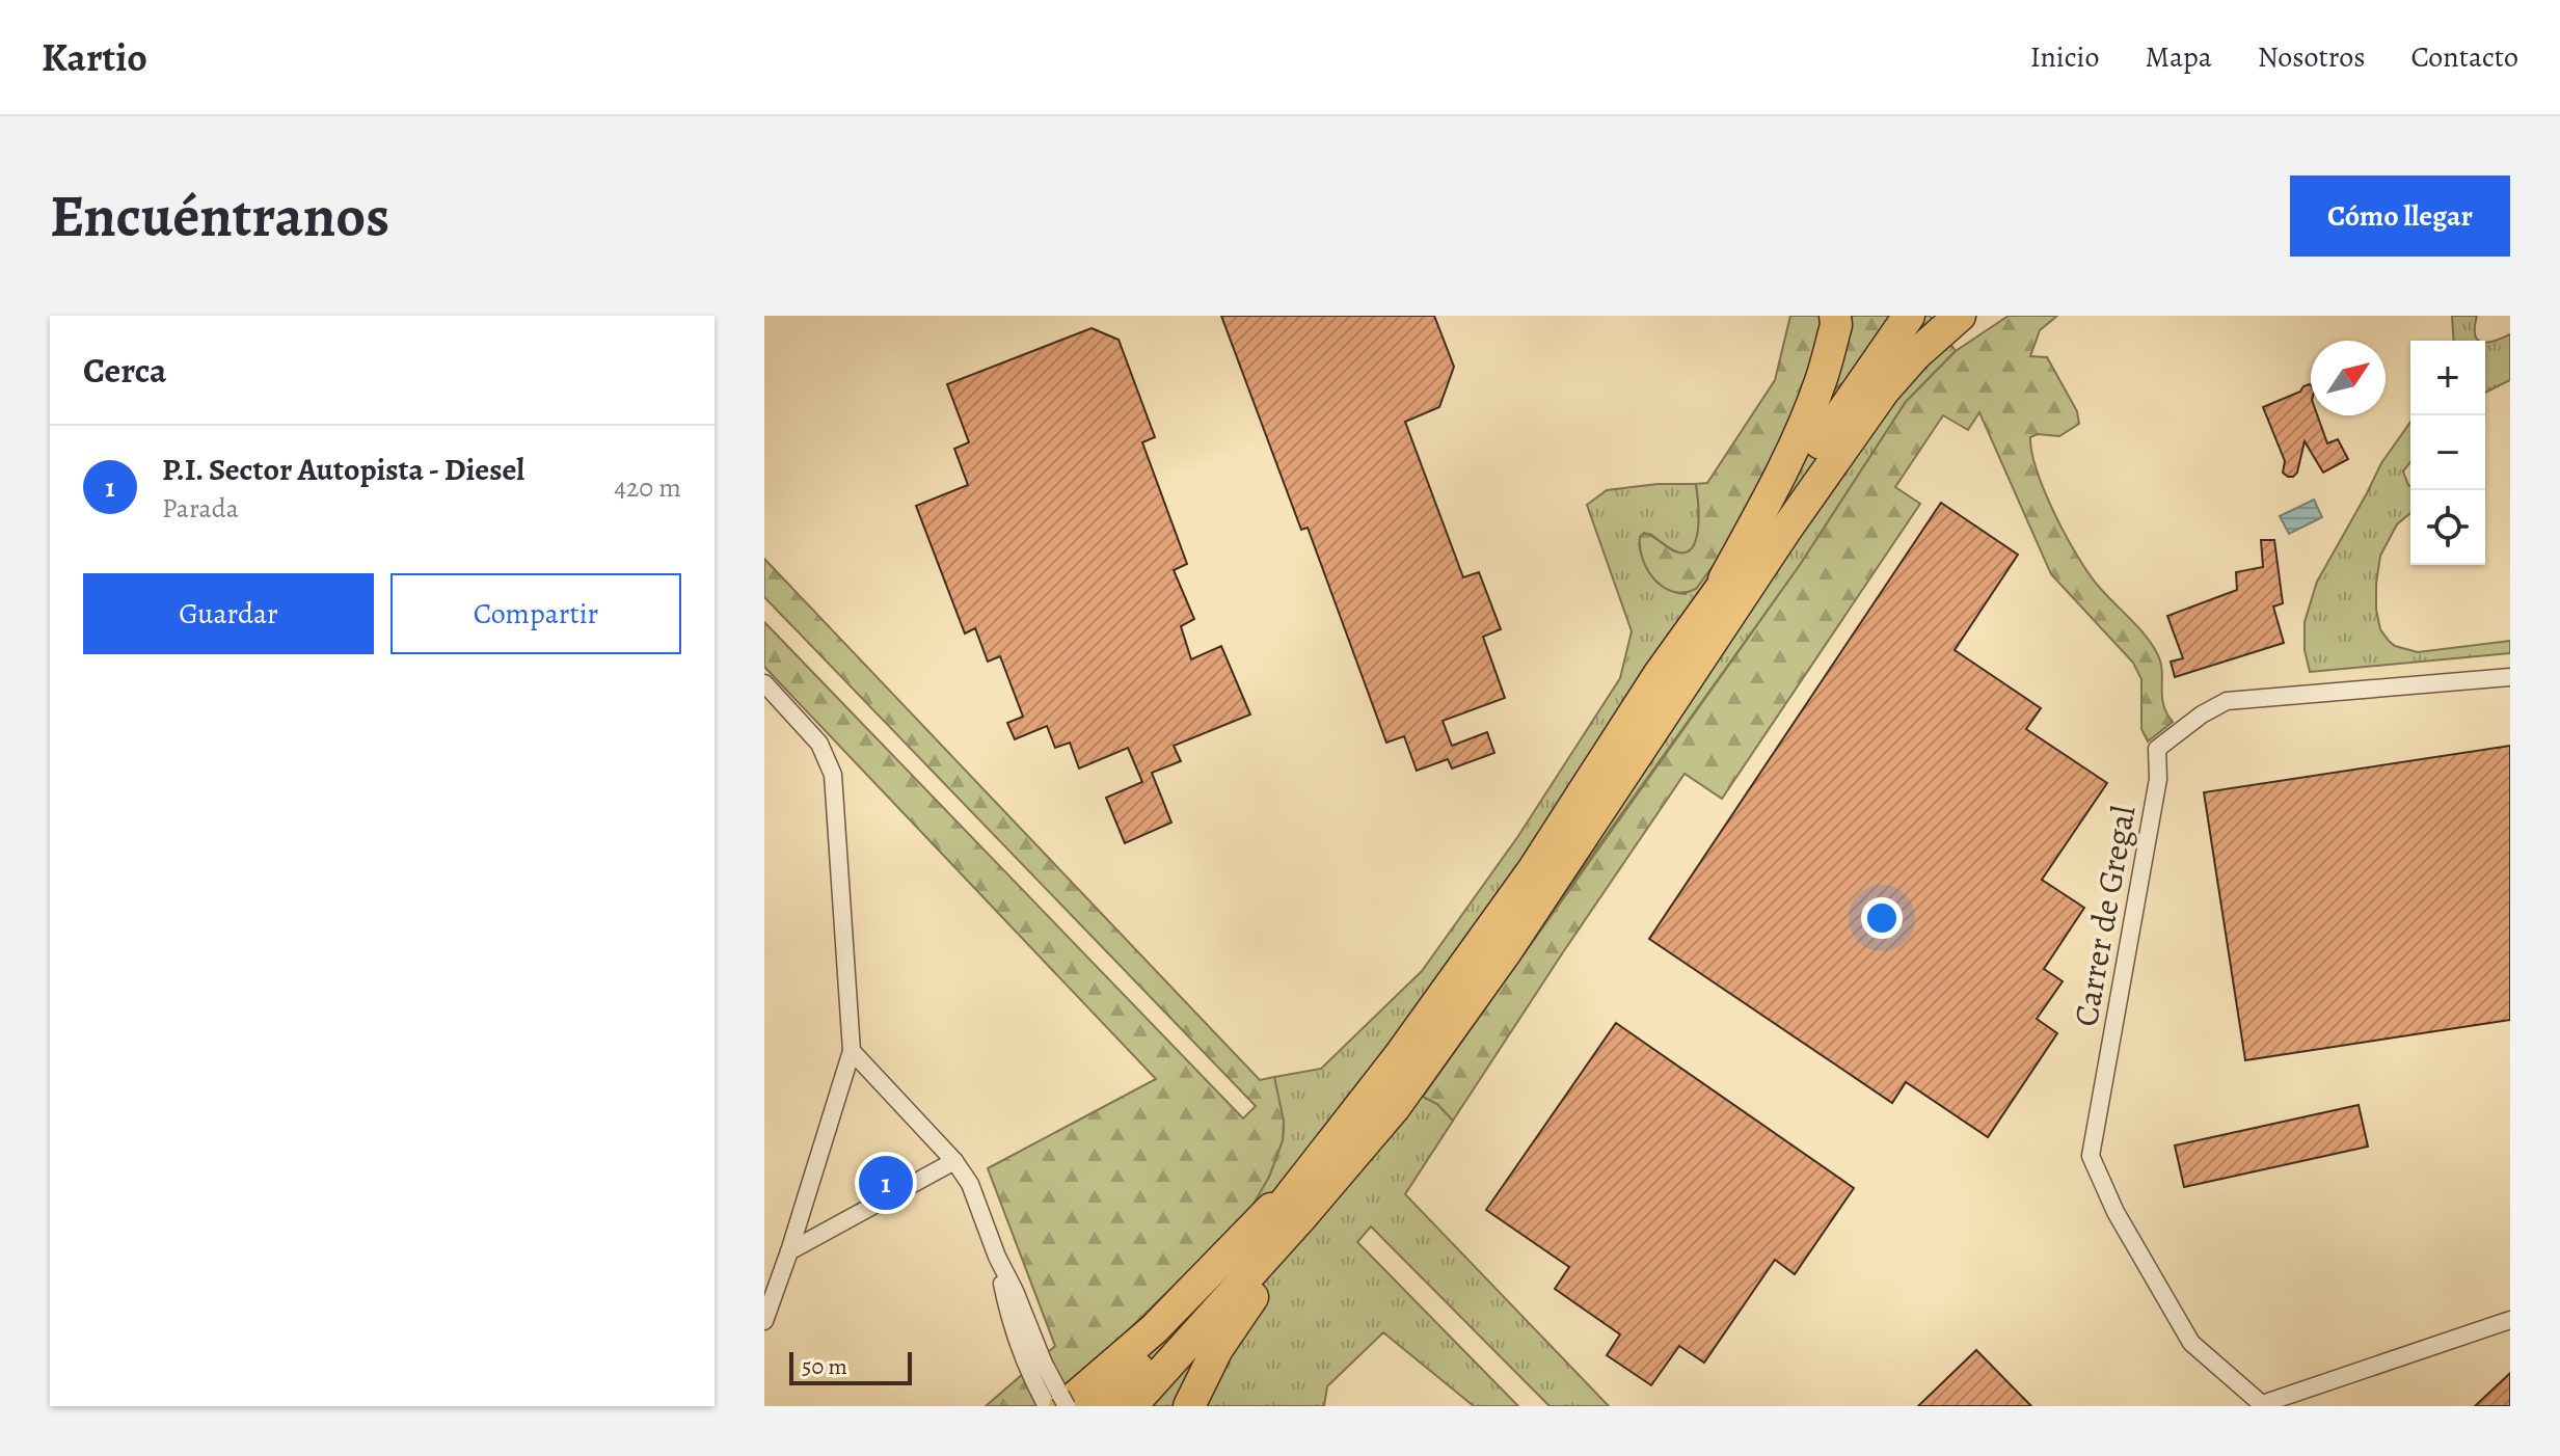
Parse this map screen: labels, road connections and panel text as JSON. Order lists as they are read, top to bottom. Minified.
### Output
{"streets":{"street":["Carrer de Gregal"]},"scale_bar":"50 m","north":"top right","page":{"header":"Kartio","nav":["Inicio","Mapa","Nosotros","Contacto"],"buttons":["Cómo llegar",["Guardar","Compartir"]],"title":"Encuéntranos","heading":"Cerca","map_buttons":["+","−"],"list":[{"mark":"1","name":"P.I. Sector Autopista - Diesel","note":"Parada","value":"420 m"}],"pins":"1","scale":"50 m"}}
